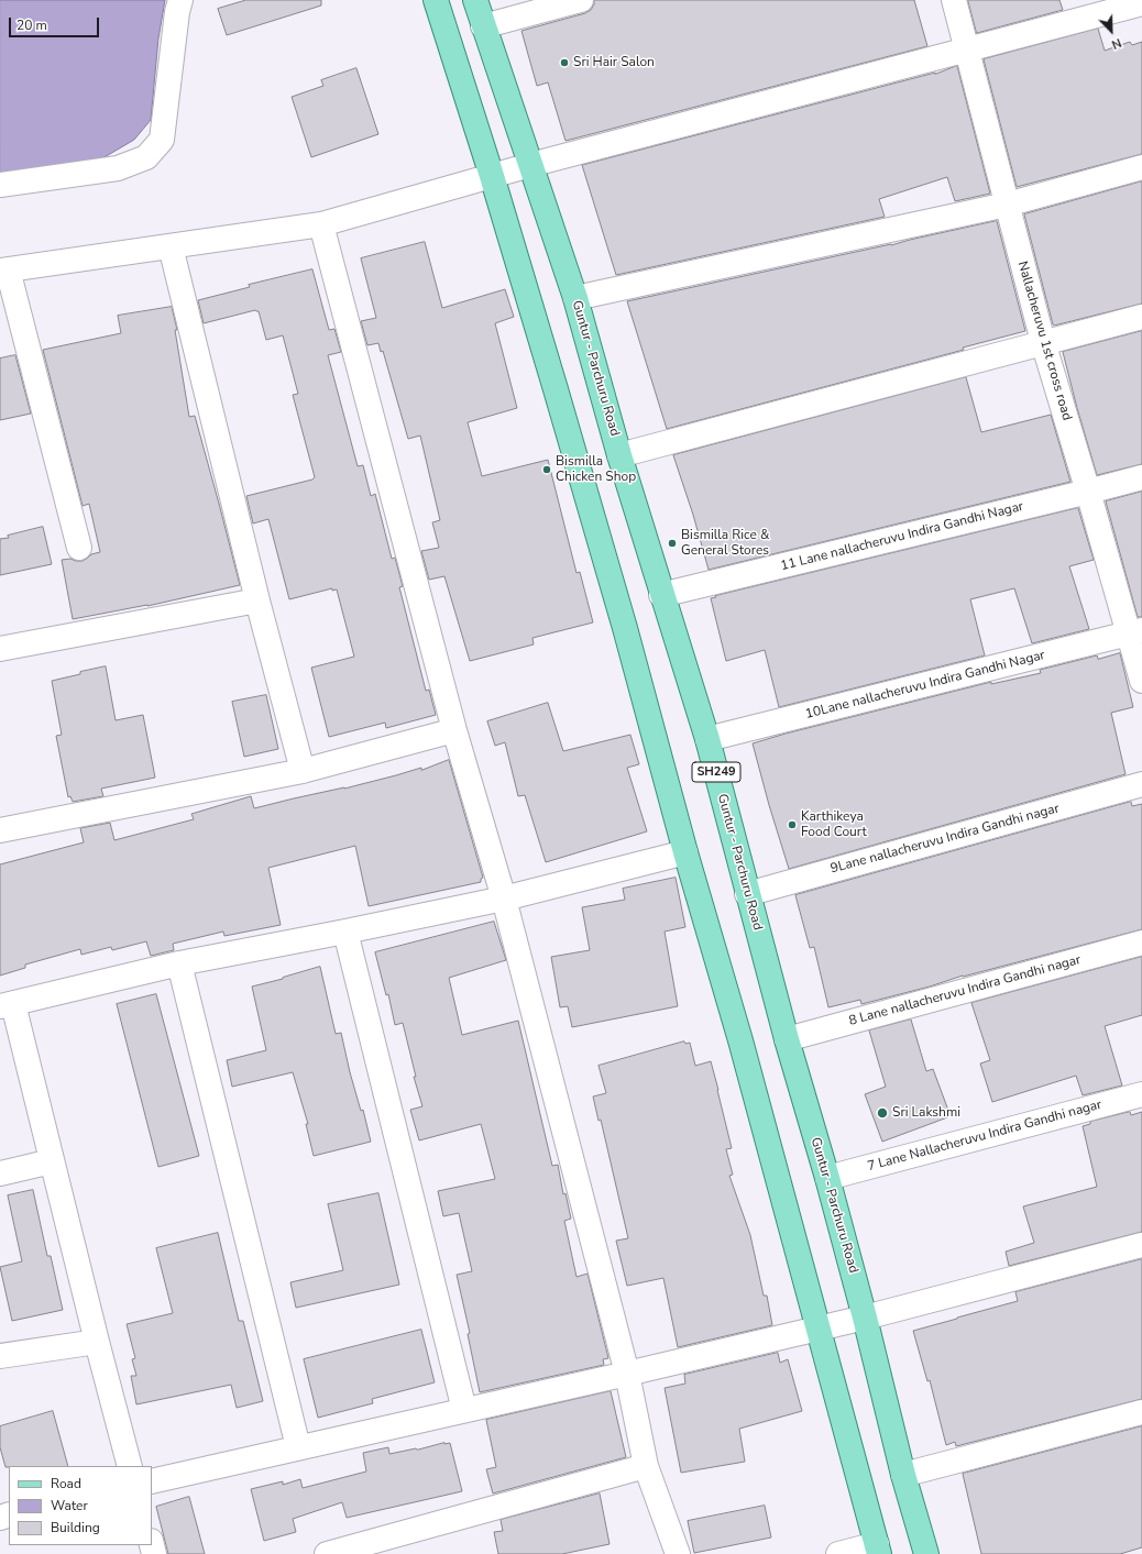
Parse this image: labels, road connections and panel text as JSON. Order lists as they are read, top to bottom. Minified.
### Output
{"streets":{"main road":["Guntur - Parchuru Road","SH249"],"street":["Nallacheruvu 1st cross road","11 Lane nallacheruvu Indira Gandhi Nagar","10Lane nallacheruvu Indira Gandhi Nagar","9Lane nallacheruvu Indira Gandhi nagar","8 Lane nallacheruvu Indira Gandhi nagar","7 Lane Nallacheruvu Indira Gandhi nagar"]},"crossings":[["Nallacheruvu 1st cross road","11 Lane nallacheruvu Indira Gandhi Nagar"],["Nallacheruvu 1st cross road","10Lane nallacheruvu Indira Gandhi Nagar"],["Guntur - Parchuru Road","11 Lane nallacheruvu Indira Gandhi Nagar"],["Guntur - Parchuru Road","10Lane nallacheruvu Indira Gandhi Nagar"],["Guntur - Parchuru Road","9Lane nallacheruvu Indira Gandhi nagar"],["Guntur - Parchuru Road","8 Lane nallacheruvu Indira Gandhi nagar"],["Guntur - Parchuru Road","7 Lane Nallacheruvu Indira Gandhi nagar"]],"places":["Sri Hair Salon","Bismilla Chicken Shop","Bismilla Rice & General Stores","Karthikeya Food Court","Sri Lakshmi"],"legend":["Road","Water","Building"],"scale_bar":"20 m","north":"bottom right"}
